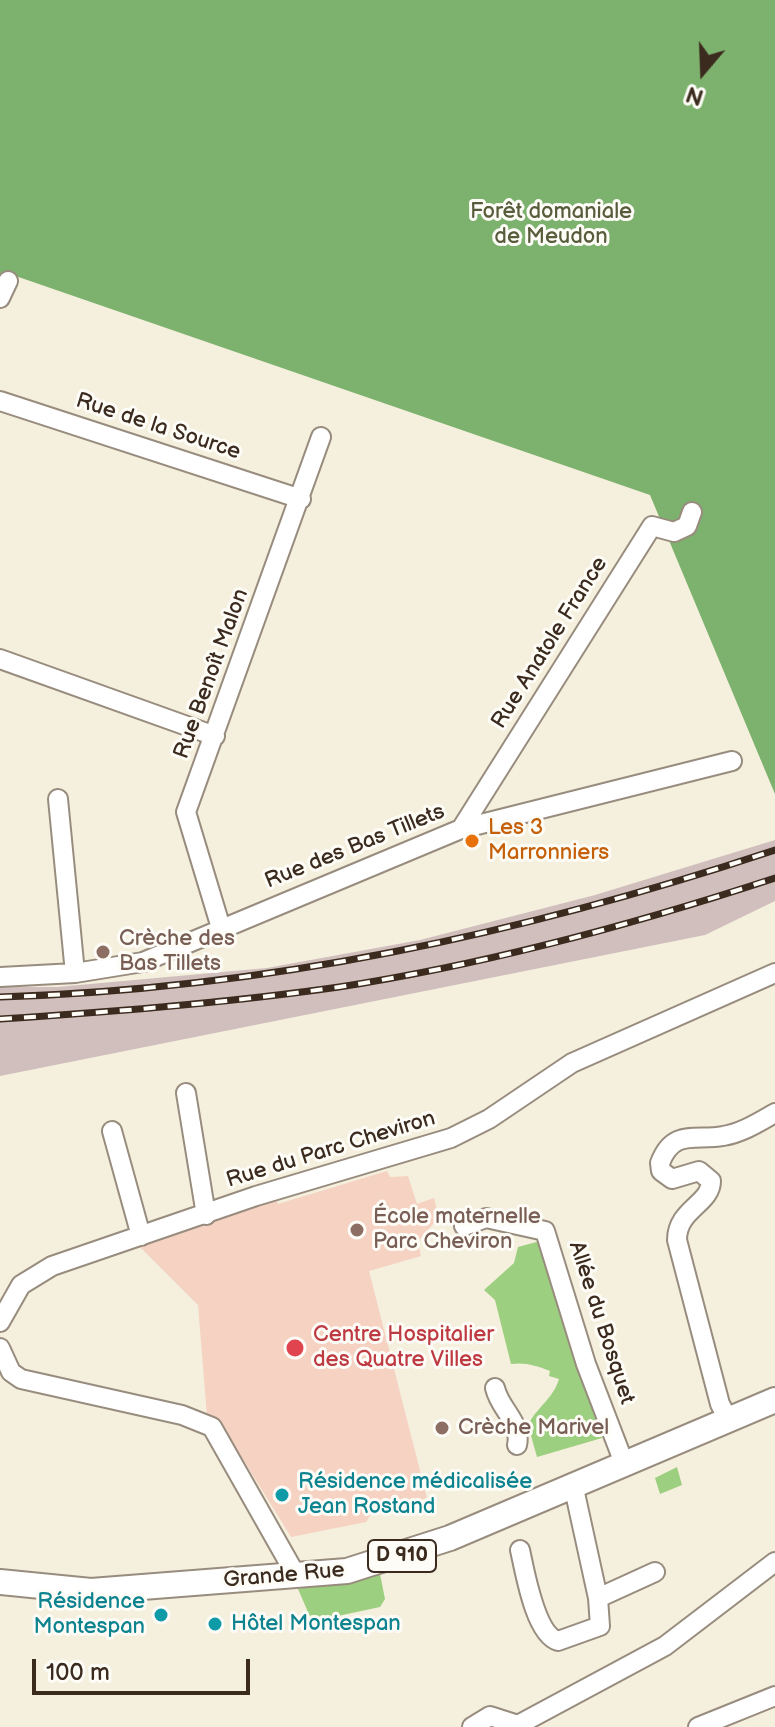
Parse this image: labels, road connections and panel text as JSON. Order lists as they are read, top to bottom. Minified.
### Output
{"streets":{"main road":["D 910","Grande Rue"],"street":["Rue de la Source","Rue Anatole France","Rue Benoît Malon","Rue des Bas Tillets","Rue du Parc Cheviron","Allée du Bosquet"]},"crossings":[["Rue de la Source","Rue Benoît Malon"],["Rue Anatole France","Rue des Bas Tillets"],["Rue Benoît Malon","Rue des Bas Tillets"],["Allée du Bosquet","Grande Rue"]],"parks":["Forêt domaniale de Meudon"],"places":["Les 3 Marronniers","Crèche des Bas Tillets","École maternelle Parc Cheviron","Centre Hospitalier des Quatre Villes","Crèche Marivel","Résidence médicalisée Jean Rostand","Résidence Montespan","Hôtel Montespan"],"scale_bar":"100 m","north":"bottom"}
